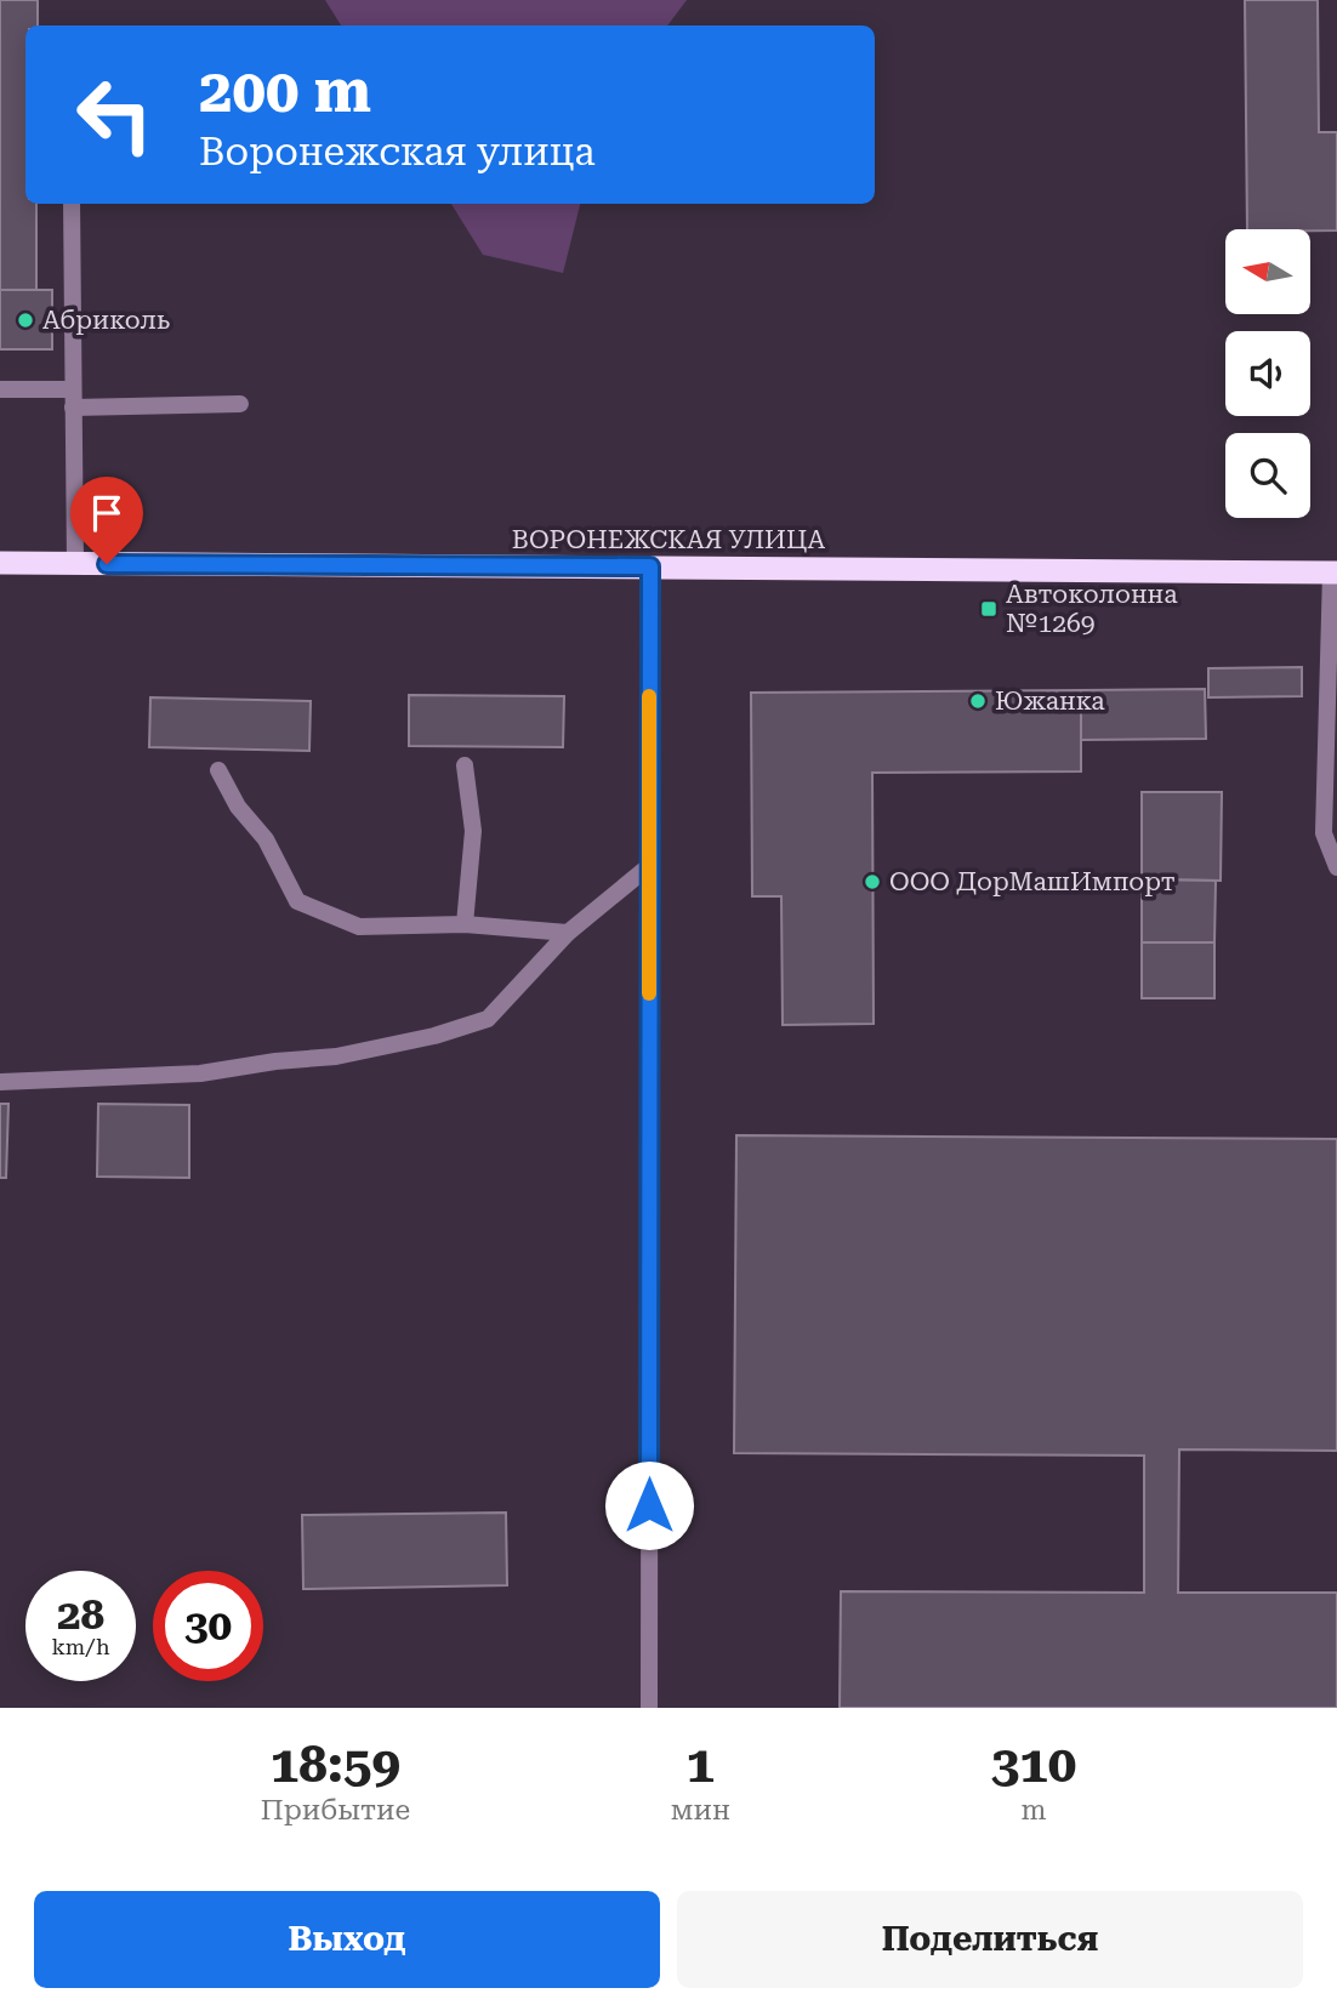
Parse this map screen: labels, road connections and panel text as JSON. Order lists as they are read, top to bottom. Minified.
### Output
{"streets":{"highway":["ВОРОНЕЖСКАЯ УЛИЦА"]},"places":{"other":["Абриколь","Южанка","ООО ДорМашИмпорт"],"transit":["Автоколонна №1269"]},"north":"left","page":{"turn":["200 m","Воронежская улица"],"speed":"28 km/h","limit":"30","eta":["18:59","Прибытие","1","мин","310","m"],"buttons":["Выход","Поделиться"]}}
